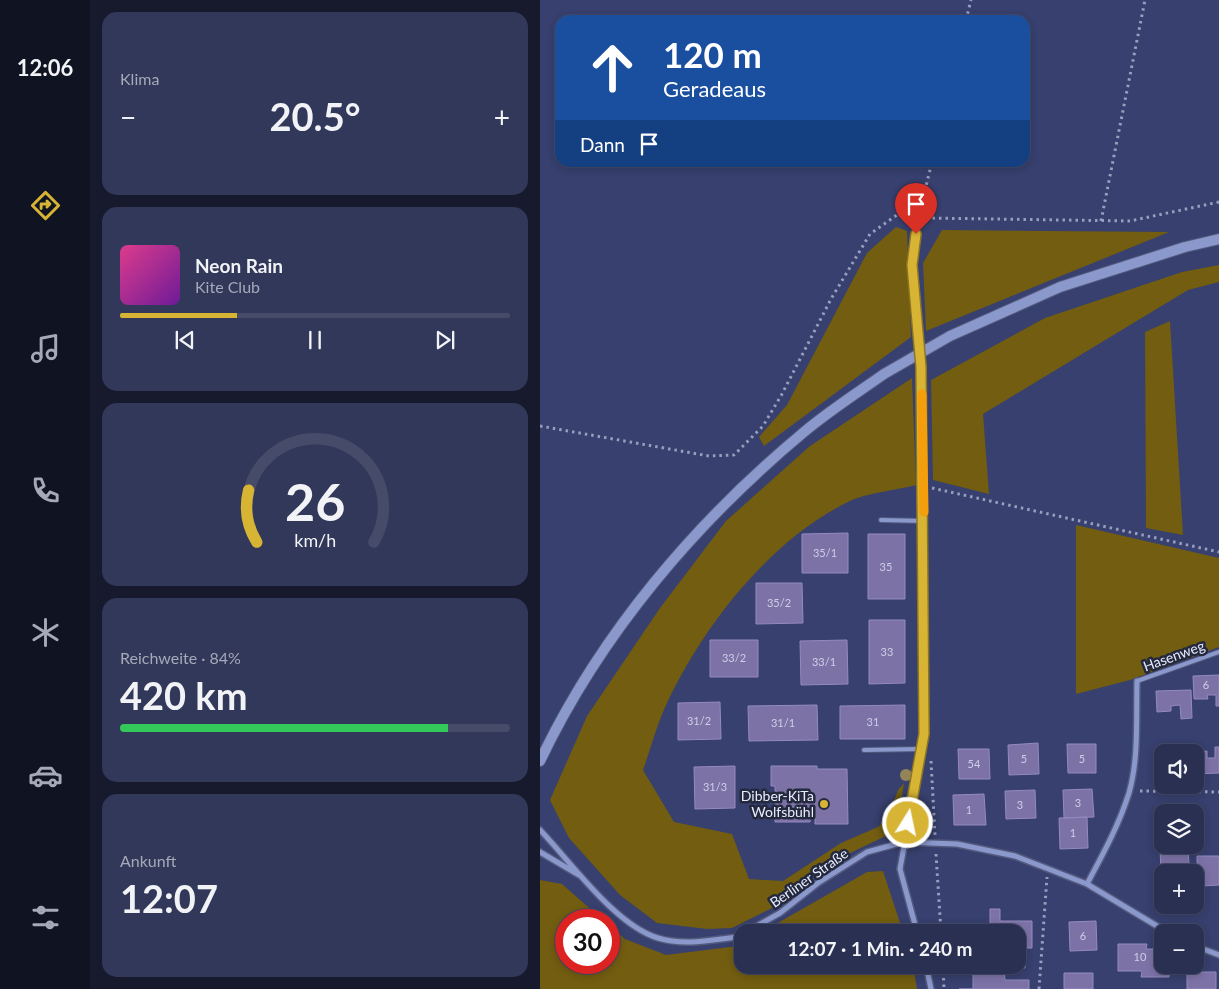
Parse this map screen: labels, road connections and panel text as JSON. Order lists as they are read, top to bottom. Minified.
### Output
{"streets":{"street":["Berliner Straße"],"lane":["Hasenweg"]},"places":["Dibber-KiTa Wolfsbühl"],"house_numbers":["35/1","35","35/2","33","33/2","33/1","6","31/2","31","31/1","5","5","54","31/3","3","3","1","1","6","10"],"page":{"tabs":"12:06","tile":["Klima",["Reichweite · 84%","420 km"],["Ankunft","12:07"]],"turn":["120 m","Geradeaus"],"heat":["−","20.5°","+"],"then":"Dann","song":["Neon Rain","Kite Club"],"map_buttons":["+","−"],"limit":"30","trip":"12:07 · 1 Min. · 240 m","gauge":["26","km/h"]}}
